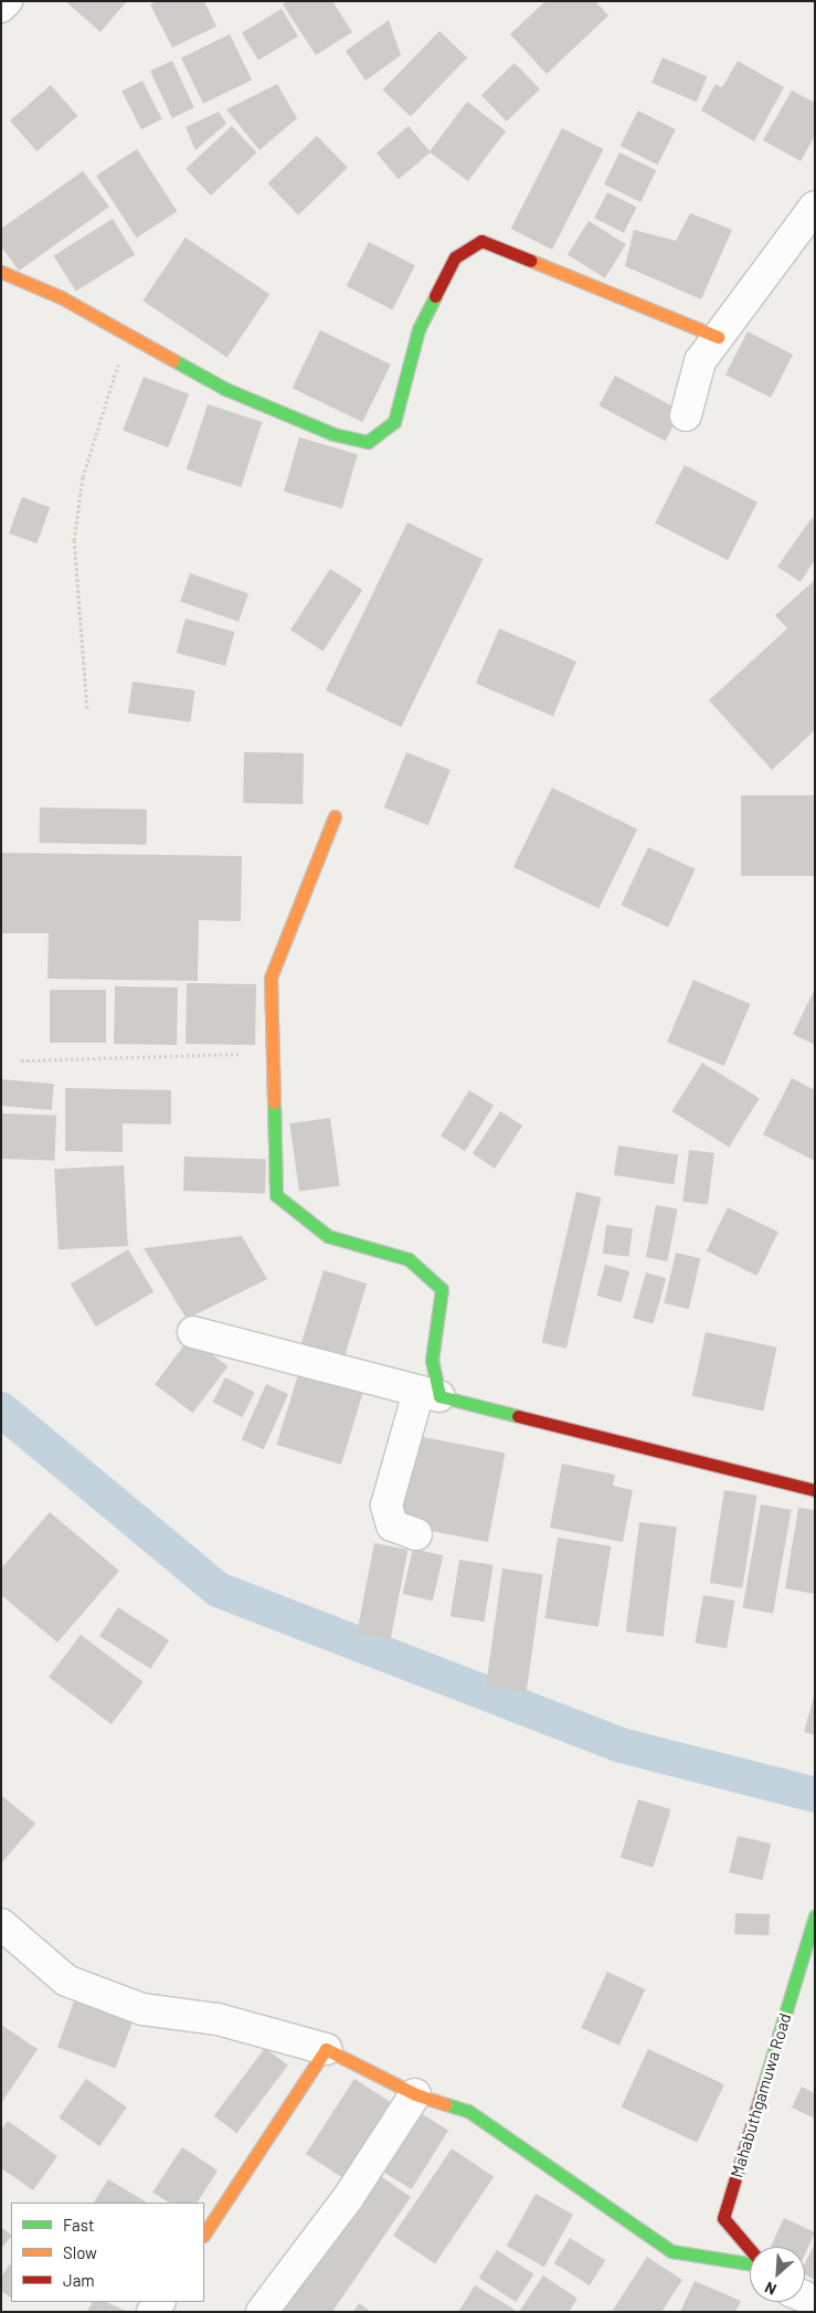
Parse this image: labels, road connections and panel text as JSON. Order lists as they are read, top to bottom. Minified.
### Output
{"streets":{"street":["Mahabuthgamuwa Road"]},"legend":["Fast","Slow","Jam"],"north":"bottom left"}
